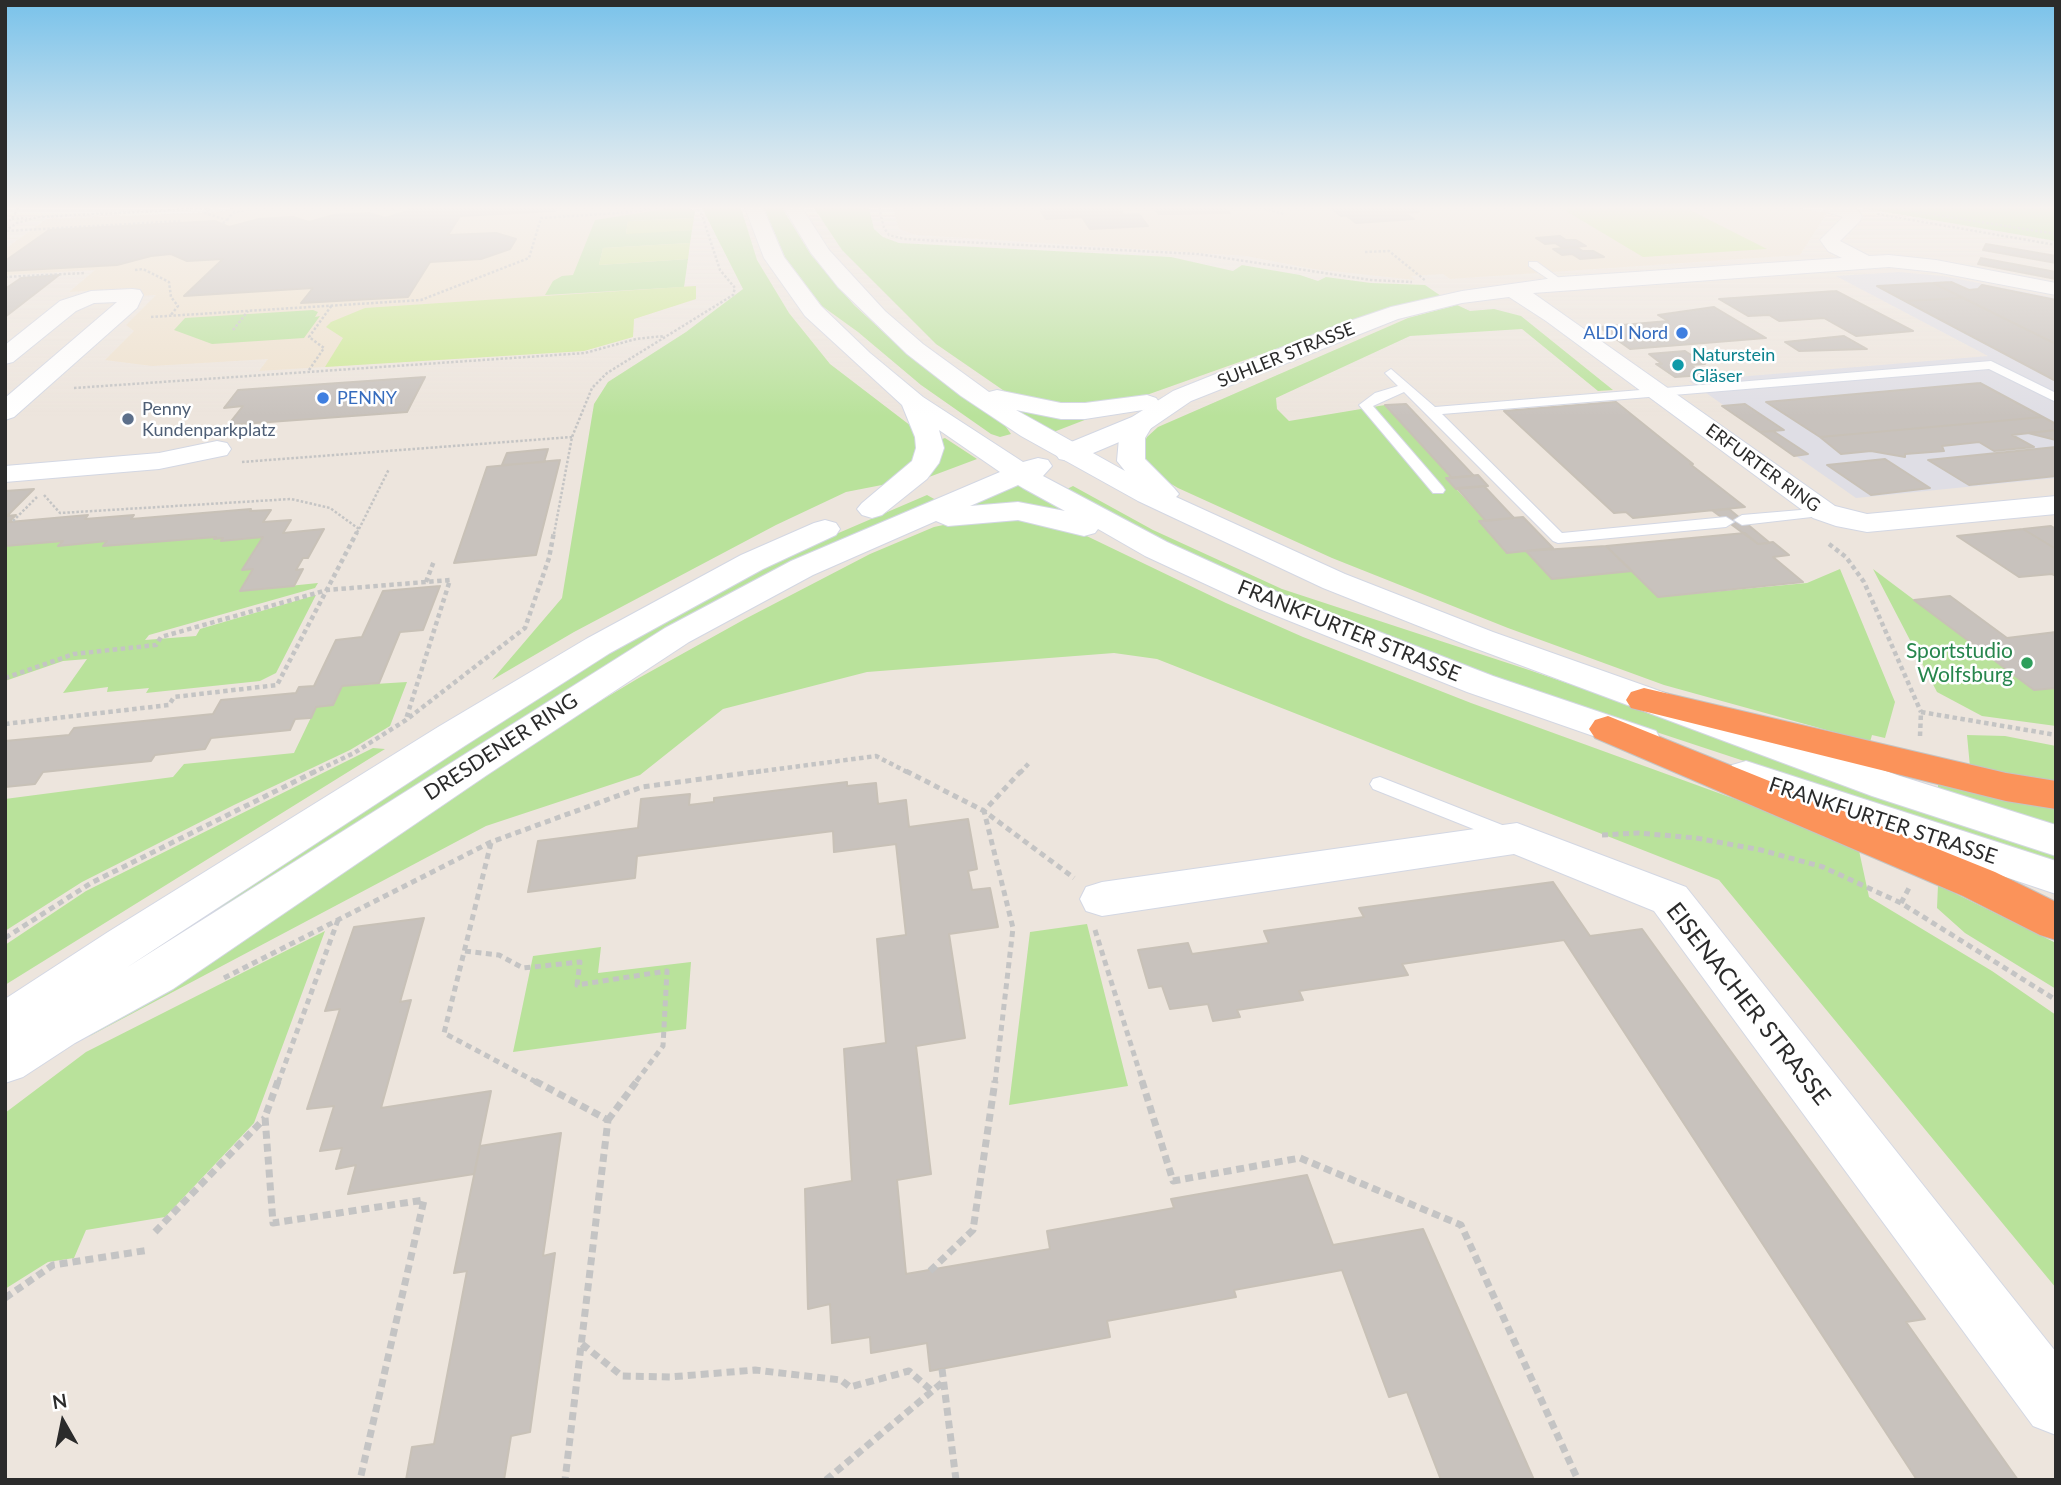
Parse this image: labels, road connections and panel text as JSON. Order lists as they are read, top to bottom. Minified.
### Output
{"streets":{"street":["SUHLER STRASSE","ERFURTER RING","FRANKFURTER STRASSE","DRESDENER RING","EISENACHER STRASSE"]},"crossings":[["SUHLER STRASSE","ERFURTER RING"],["SUHLER STRASSE","FRANKFURTER STRASSE"],["SUHLER STRASSE","DRESDENER RING"],["FRANKFURTER STRASSE","DRESDENER RING"]],"places":["ALDI Nord","Naturstein Gläser","PENNY","Penny Kundenparkplatz","Sportstudio Wolfsburg"],"north":"top"}
